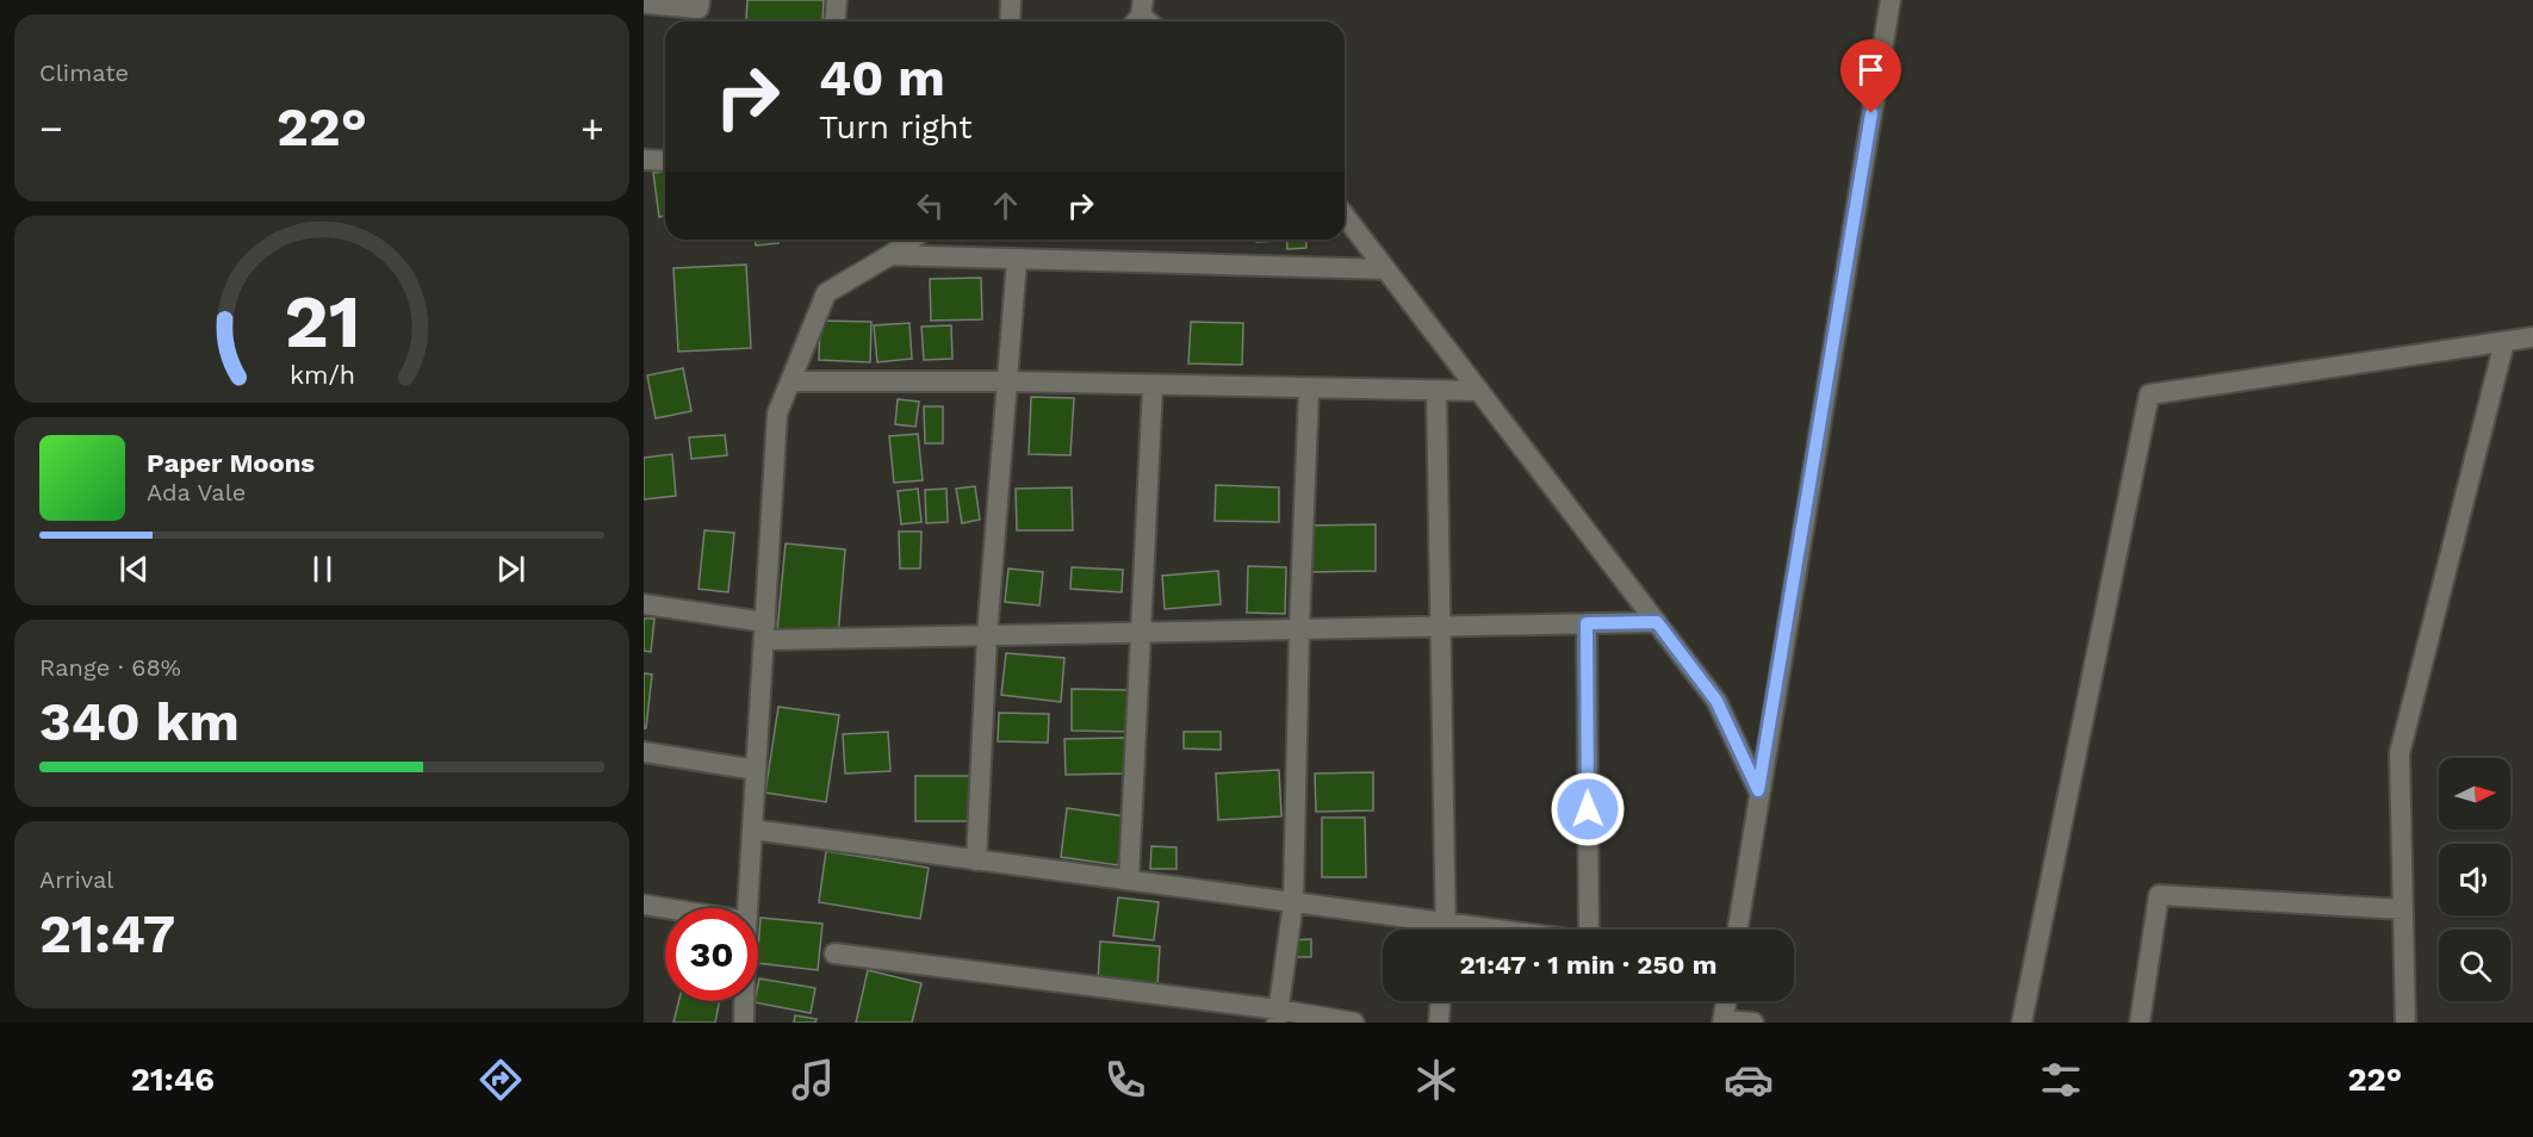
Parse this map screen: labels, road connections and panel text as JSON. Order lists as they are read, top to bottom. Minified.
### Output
{"north":"right","page":{"tile":["Climate",["Range · 68%","340 km"],["Arrival","21:47"]],"turn":["40 m","Turn right"],"heat":["−","22°","+"],"song":["Paper Moons","Ada Vale"],"limit":"30","trip":"21:47 · 1 min · 250 m","tabs":["21:46","22°"],"gauge":["21","km/h"]}}
